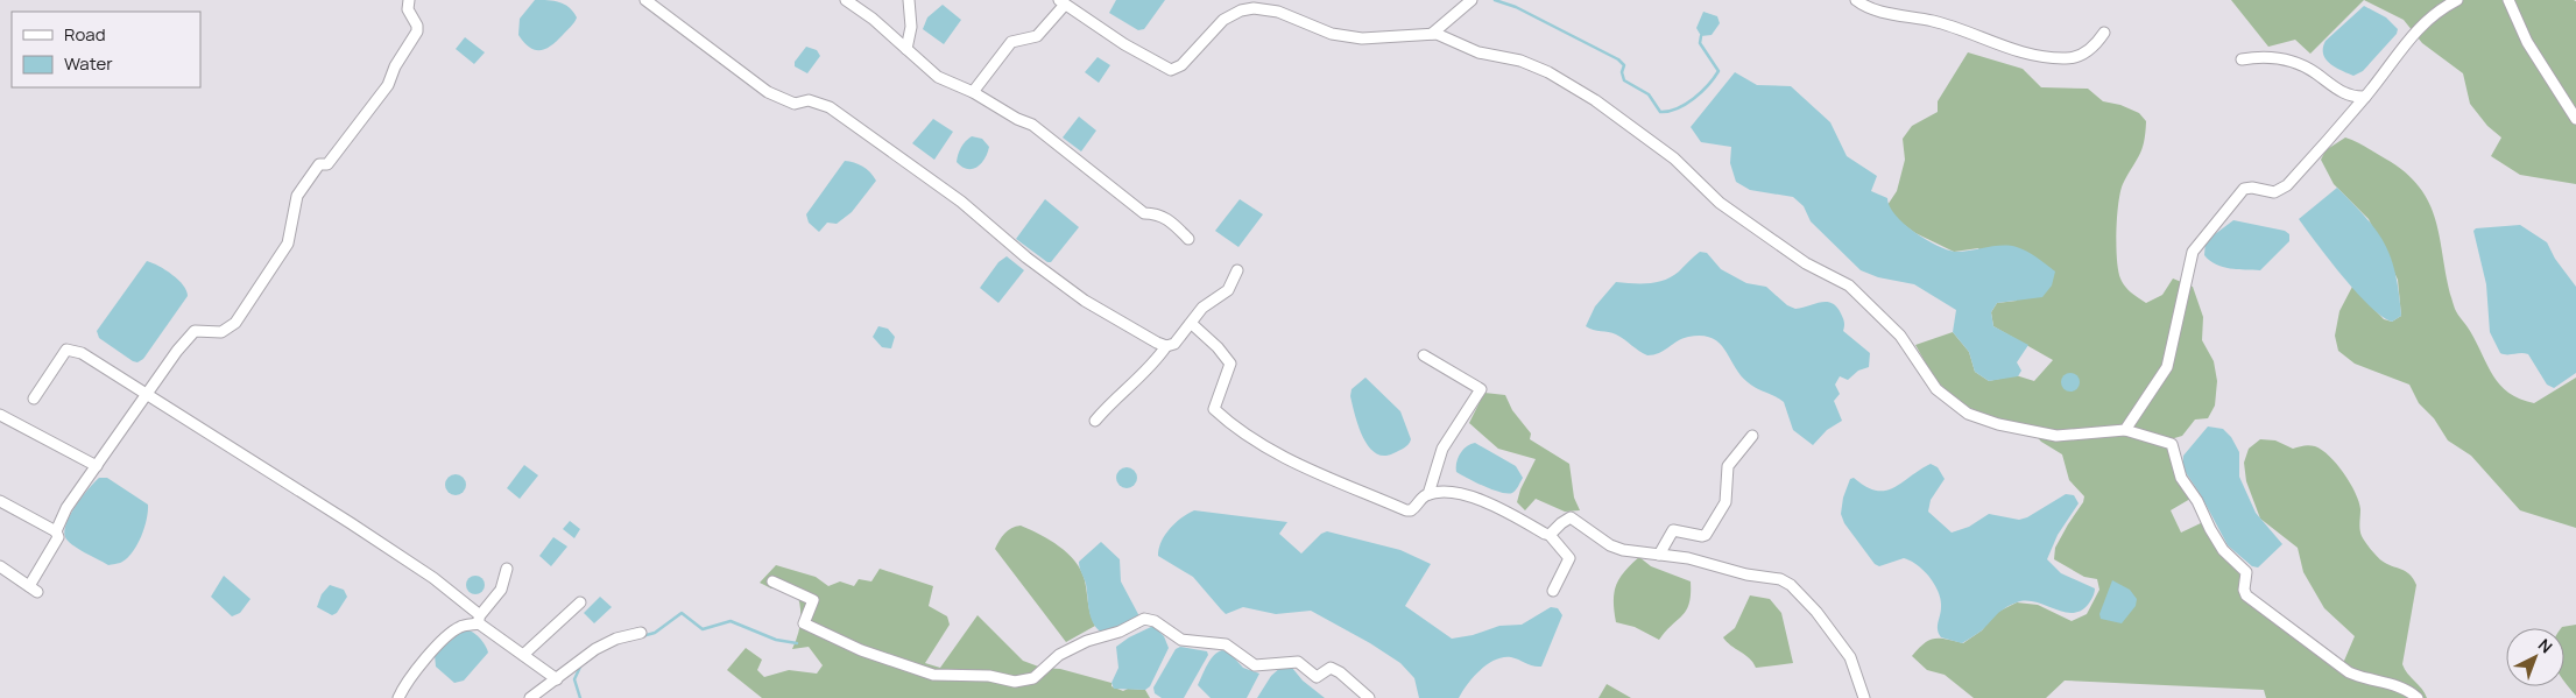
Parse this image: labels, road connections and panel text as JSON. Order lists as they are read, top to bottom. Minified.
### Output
{"legend":["Road","Water"],"north":"top right"}
